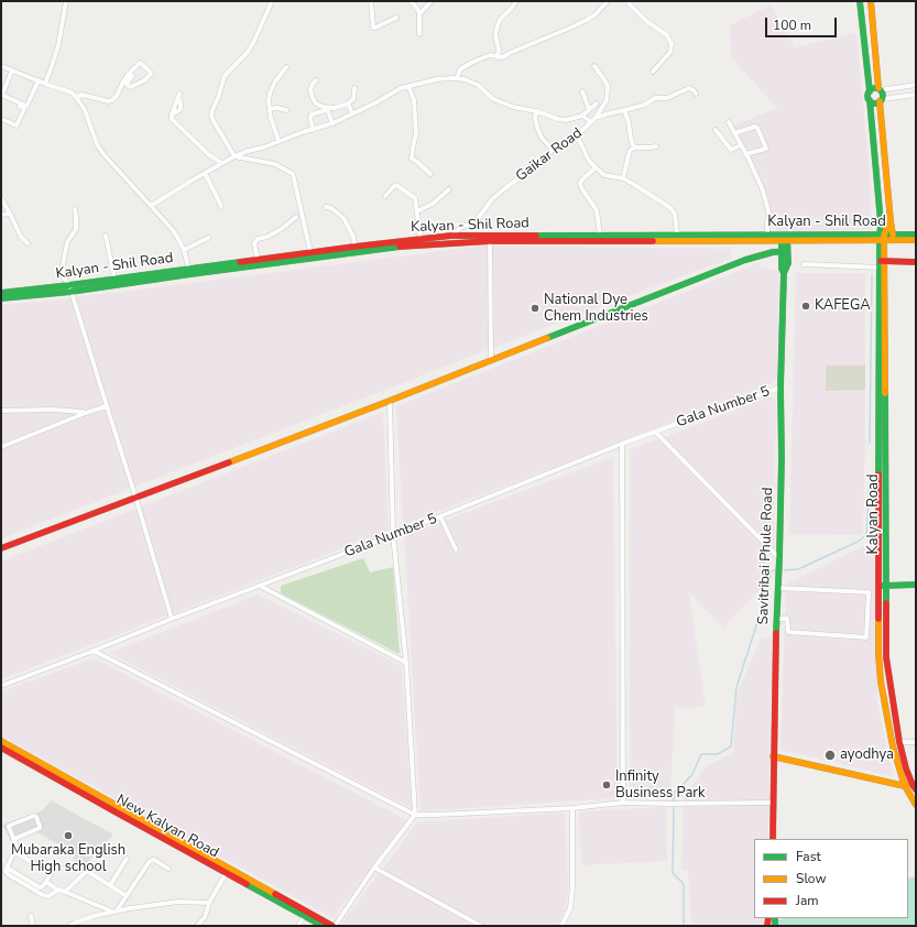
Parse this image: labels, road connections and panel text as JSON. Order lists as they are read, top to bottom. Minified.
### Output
{"streets":{"main road":["Kalyan - Shil Road","Kalyan Road","Savitribai Phule Road","New Kalyan Road"],"street":["Gaikar Road","Gala Number 5"]},"crossings":[["Gaikar Road","Kalyan - Shil Road"],["Kalyan - Shil Road","Kalyan Road"],["Kalyan - Shil Road","Savitribai Phule Road"],["Gala Number 5","Savitribai Phule Road"]],"places":["KAFEGA","National Dye Chem Industries","ayodhya","Infinity Business Park","Mubaraka English High school"],"legend":["Fast","Slow","Jam"],"scale_bar":"100 m"}
